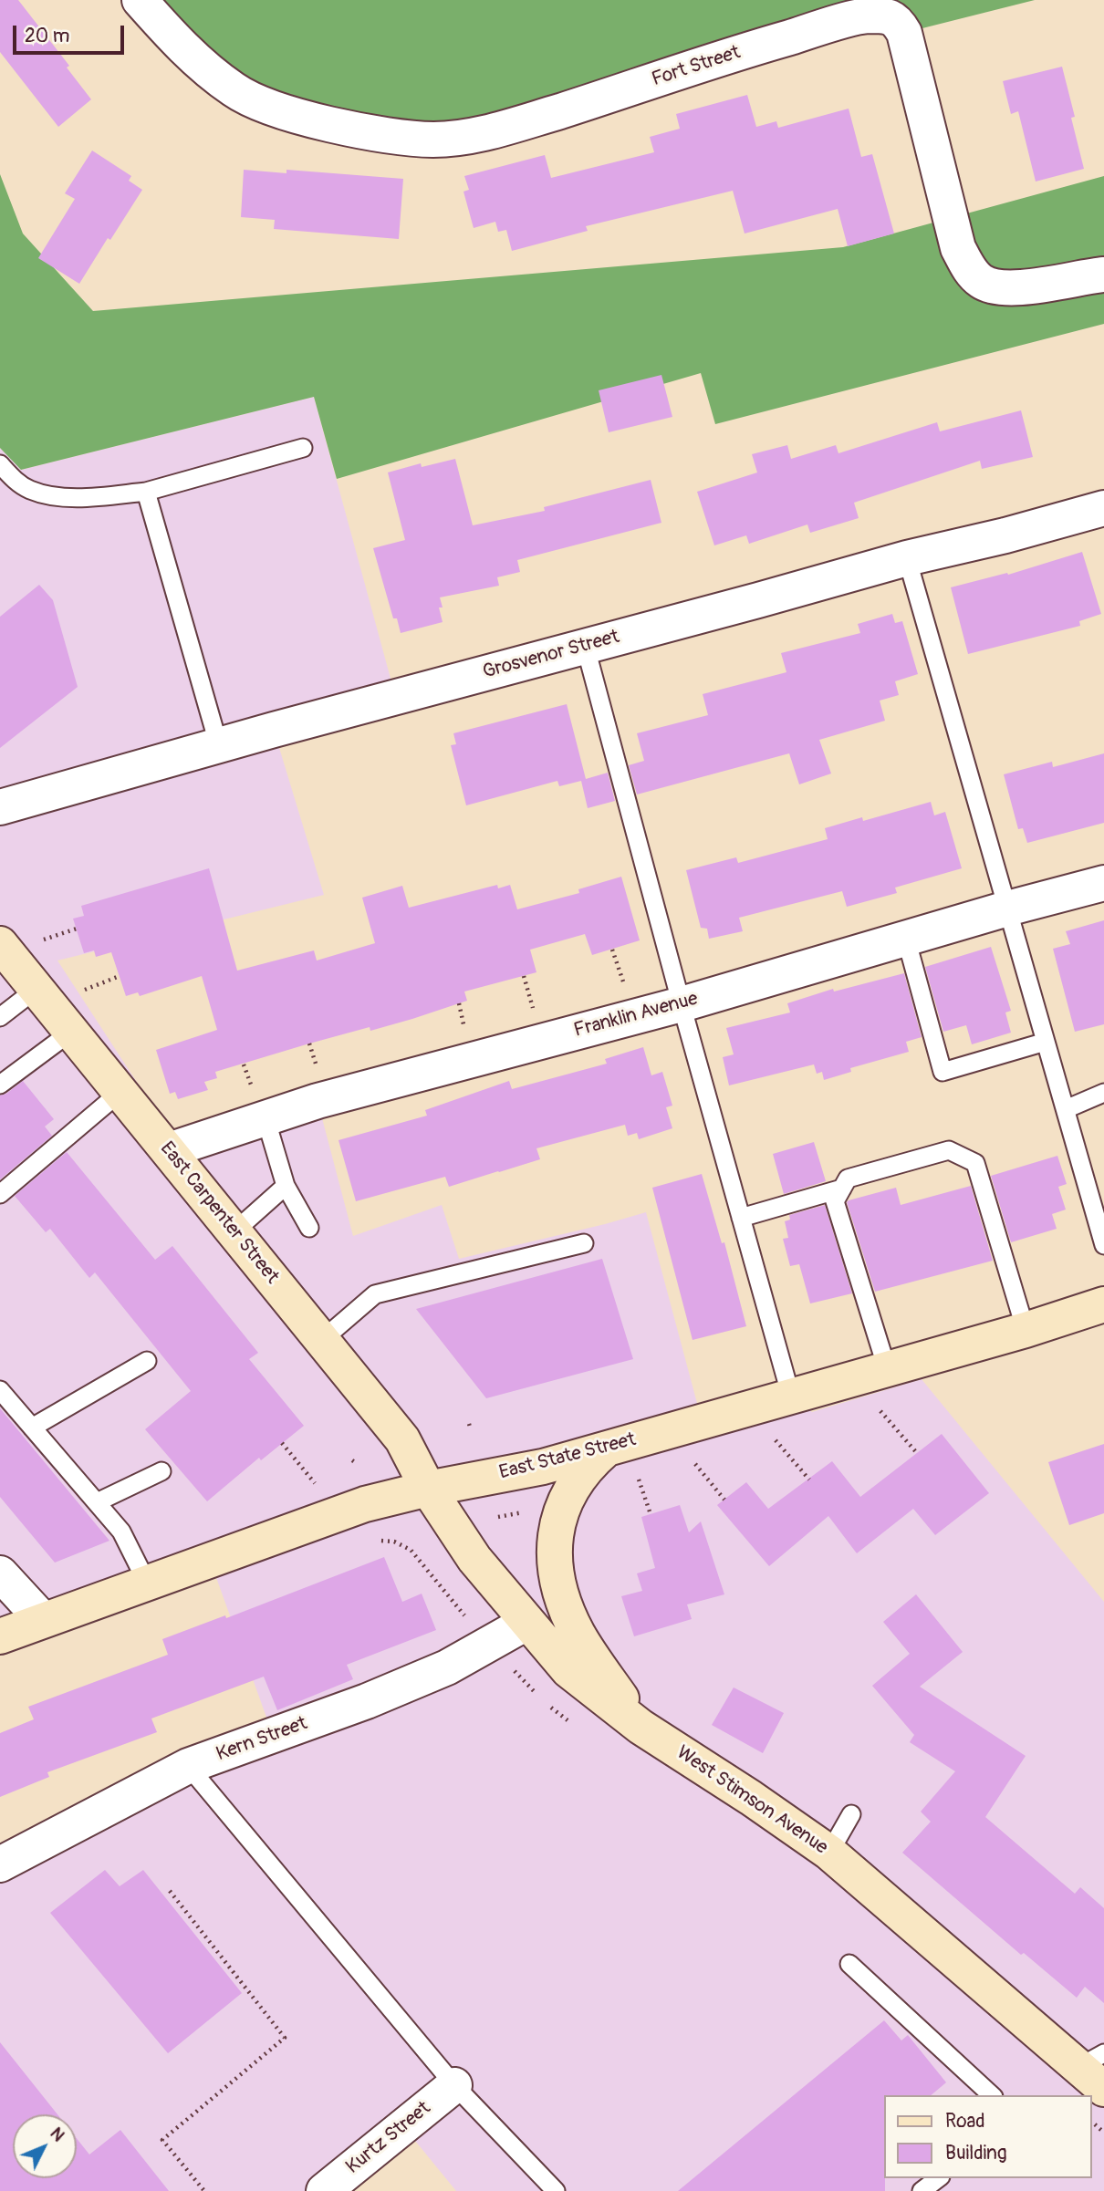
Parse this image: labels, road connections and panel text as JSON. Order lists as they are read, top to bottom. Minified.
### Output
{"streets":{"main road":["East Carpenter Street","East State Street","West Stimson Avenue"],"street":["Fort Street","Grosvenor Street","Franklin Avenue","Kern Street","Kurtz Street"]},"crossings":[["Franklin Avenue","East Carpenter Street"],["East Carpenter Street","East State Street"],["East Carpenter Street","West Stimson Avenue"],["East State Street","West Stimson Avenue"],["Kern Street","West Stimson Avenue"]],"legend":["Road","Building"],"scale_bar":"20 m","north":"top right"}
